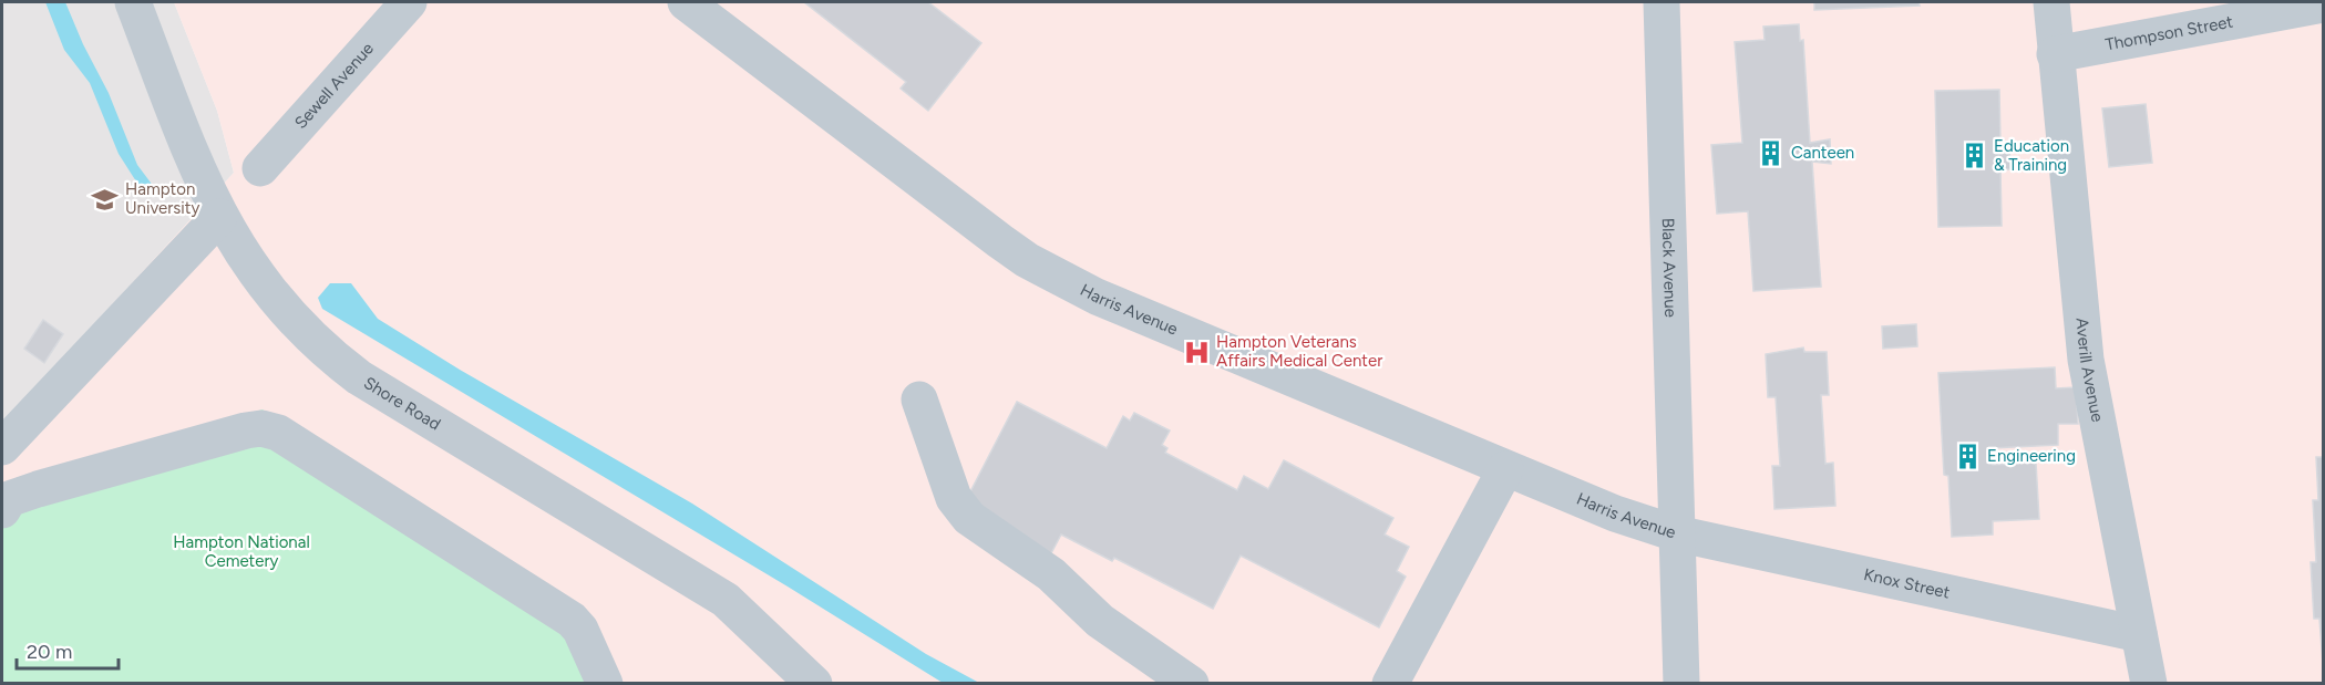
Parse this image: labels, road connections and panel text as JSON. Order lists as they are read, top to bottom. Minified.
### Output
{"streets":{"street":["Thompson Street","Sewell Avenue","Black Avenue","Harris Avenue","Averill Avenue","Shore Road","Knox Street"]},"crossings":[["Thompson Street","Averill Avenue"],["Black Avenue","Harris Avenue"],["Black Avenue","Knox Street"],["Harris Avenue","Knox Street"],["Averill Avenue","Knox Street"]],"parks":["Hampton National Cemetery"],"places":{"building":["Canteen","Education & Training","Engineering"],"school or university":["Hampton University"],"hospital":["Hampton Veterans Affairs Medical Center"]},"scale_bar":"20 m"}
